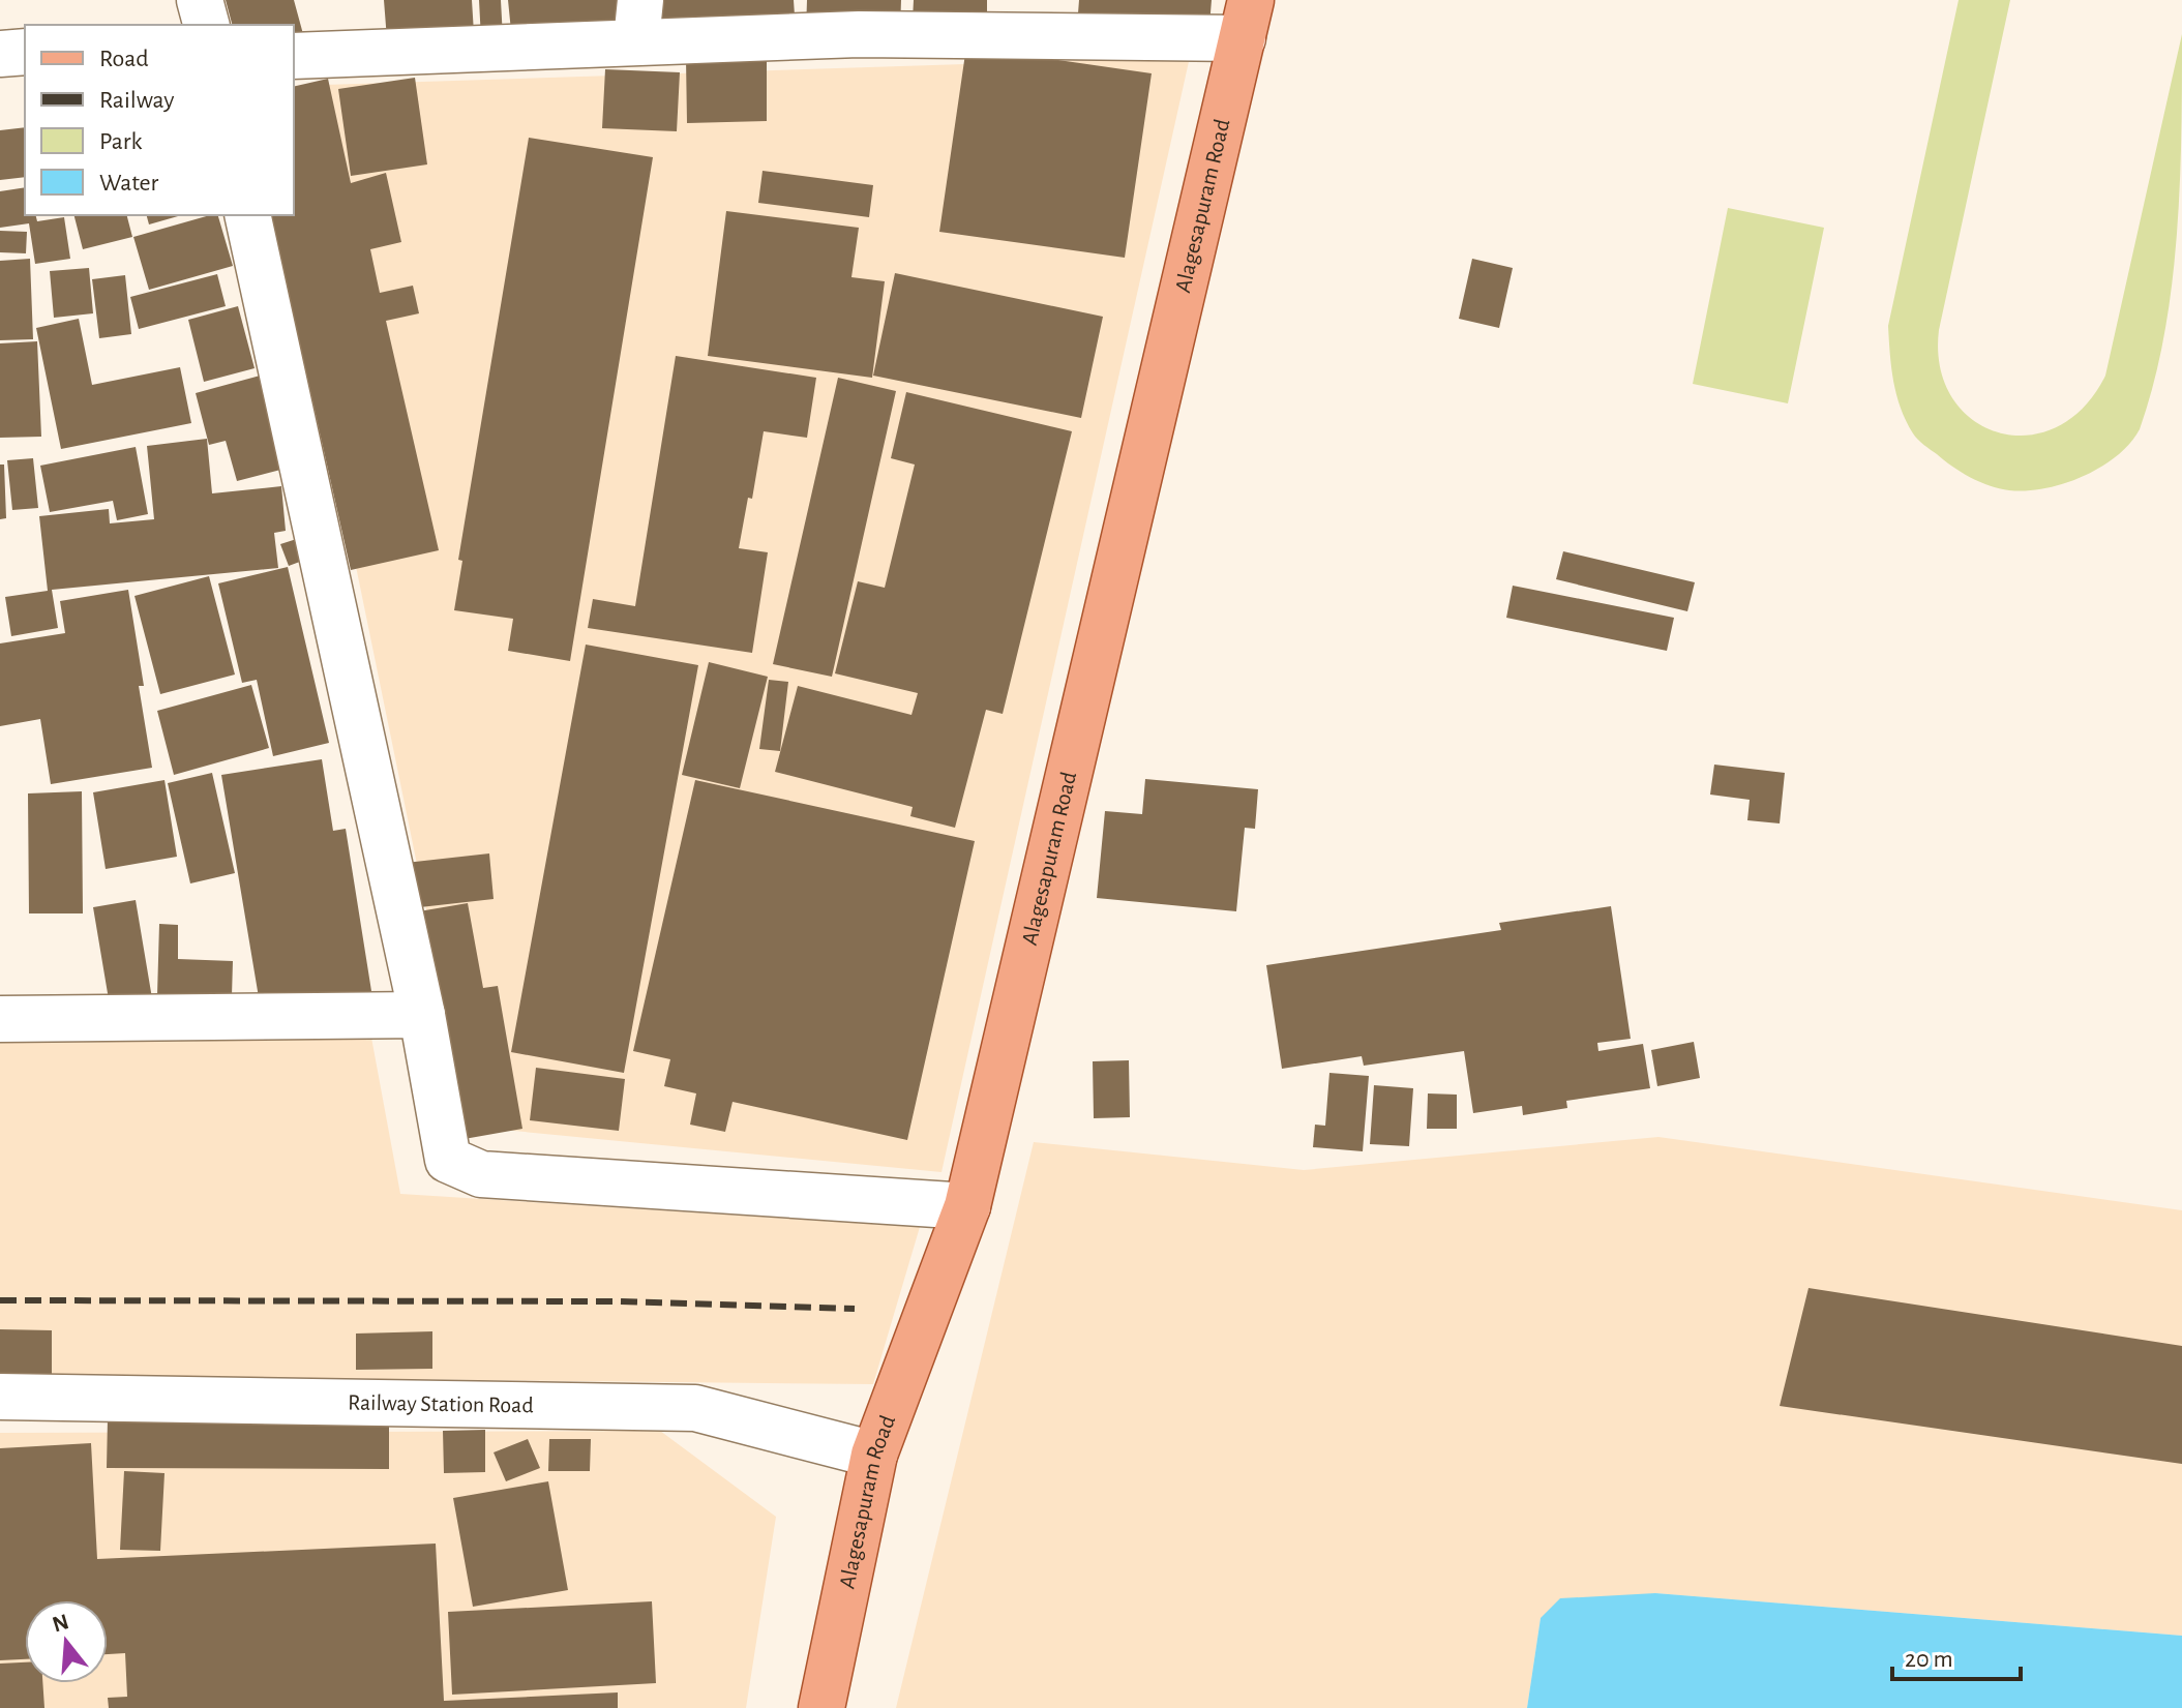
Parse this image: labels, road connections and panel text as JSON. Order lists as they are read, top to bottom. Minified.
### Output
{"streets":{"main road":["Alagesapuram Road"],"street":["Railway Station Road"]},"crossings":[["Alagesapuram Road","Railway Station Road"]],"legend":["Road","Railway","Park","Water"],"scale_bar":"20 m","north":"top"}
